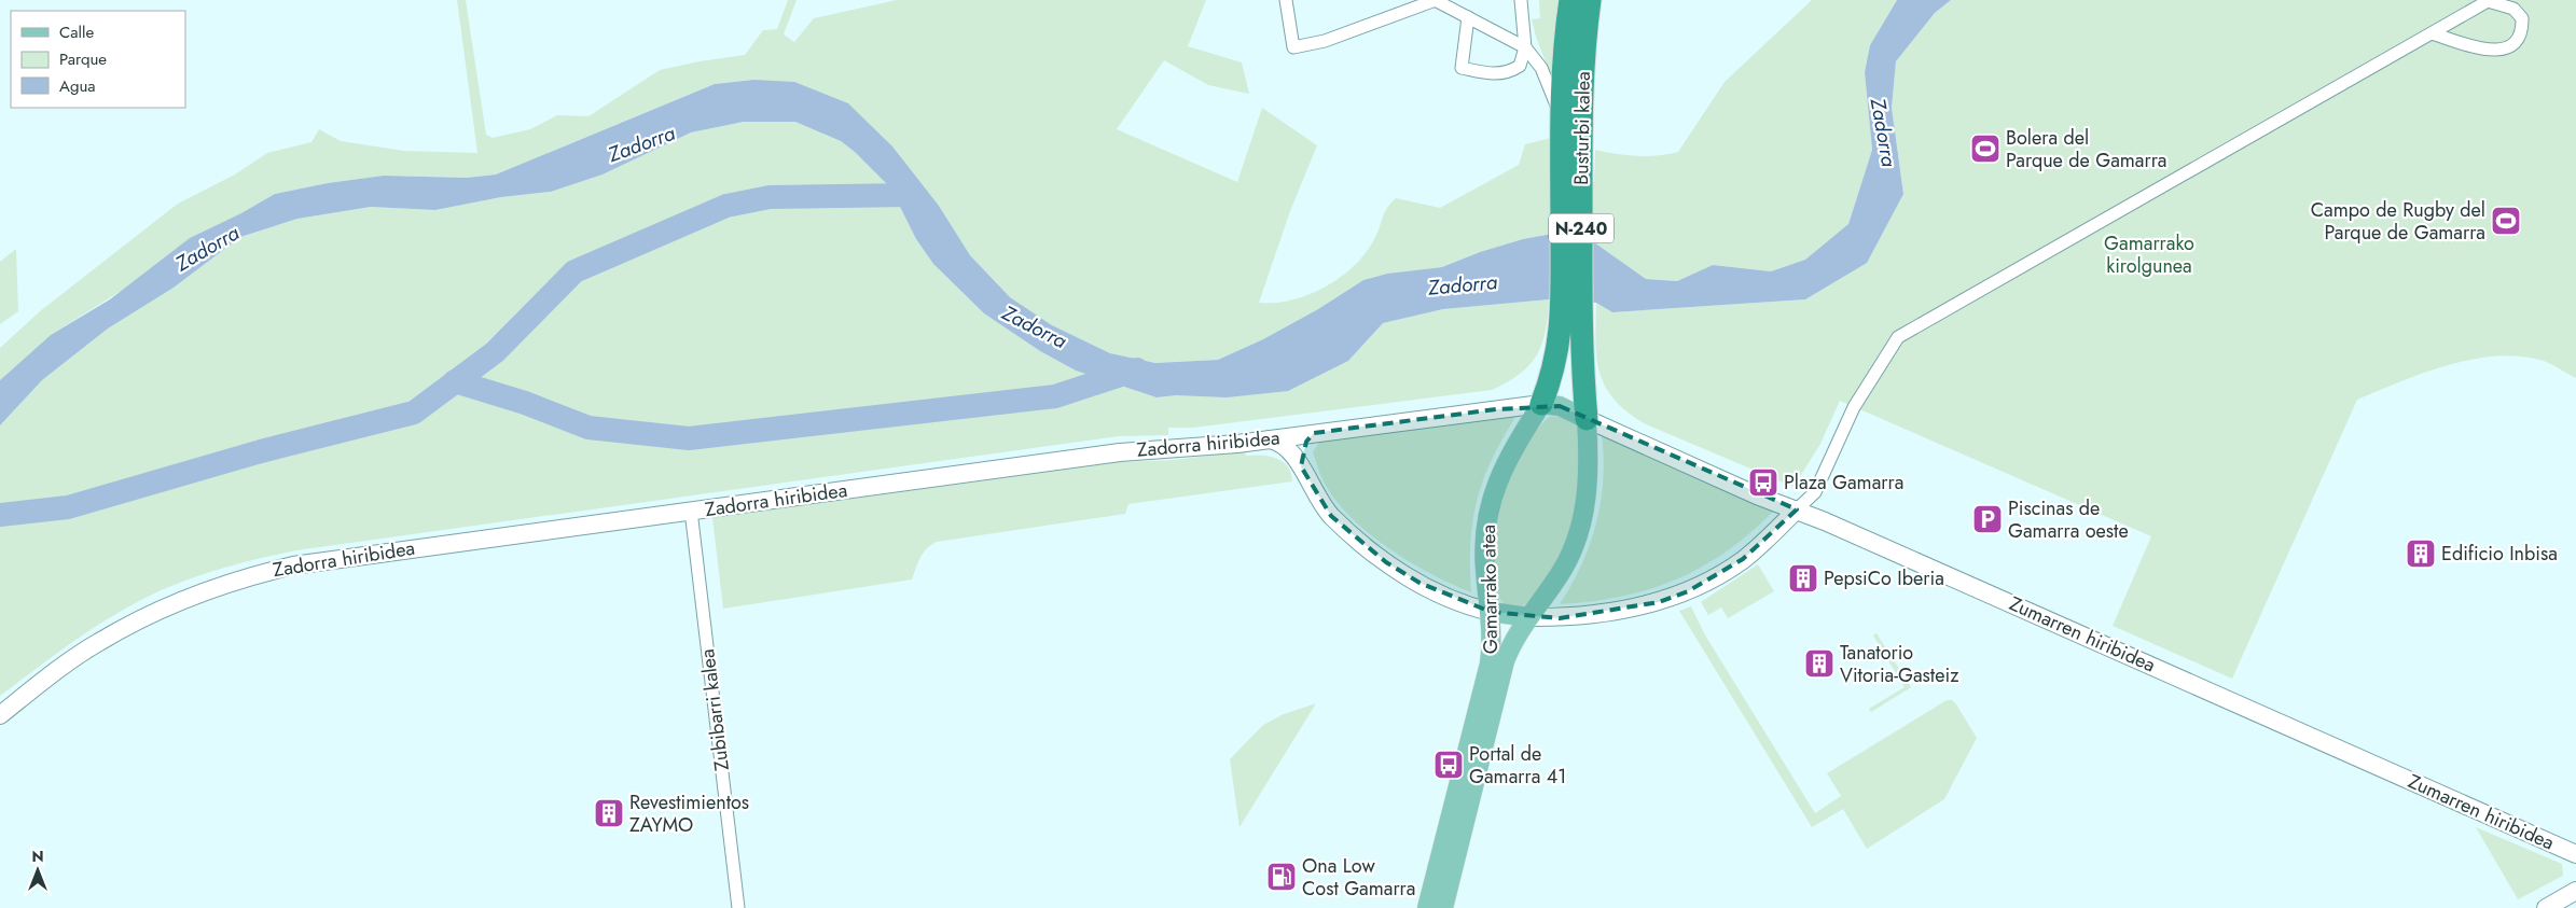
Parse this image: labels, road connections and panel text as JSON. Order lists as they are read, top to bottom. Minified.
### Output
{"streets":{"highway":["Busturbi kalea","N-240"],"main road":["Zadorra hiribidea","Gamarrako atea","Zumarren hiribidea"],"street":["Zubibarri kalea"]},"crossings":[["Busturbi kalea","Zadorra hiribidea"],["Busturbi kalea","Gamarrako atea"],["Busturbi kalea","Zumarren hiribidea"],["Zadorra hiribidea","Gamarrako atea"],["Zadorra hiribidea","Zumarren hiribidea"],["Zadorra hiribidea","Zubibarri kalea"],["Gamarrako atea","Zumarren hiribidea"]],"water":["Zadorra"],"parks":["Gamarrako kirolgunea"],"places":{"sports":["Bolera del Parque de Gamarra","Campo de Rugby del Parque de Gamarra"],"bus stop":["Plaza Gamarra","Portal de Gamarra 41"],"parking":["Piscinas de Gamarra oeste"],"building":["Edificio Inbisa","PepsiCo Iberia","Tanatorio Vitoria-Gasteiz","Revestimientos ZAYMO"],"fuel station":["Ona Low Cost Gamarra"]},"legend":["Calle","Parque","Agua"],"north":"top"}
